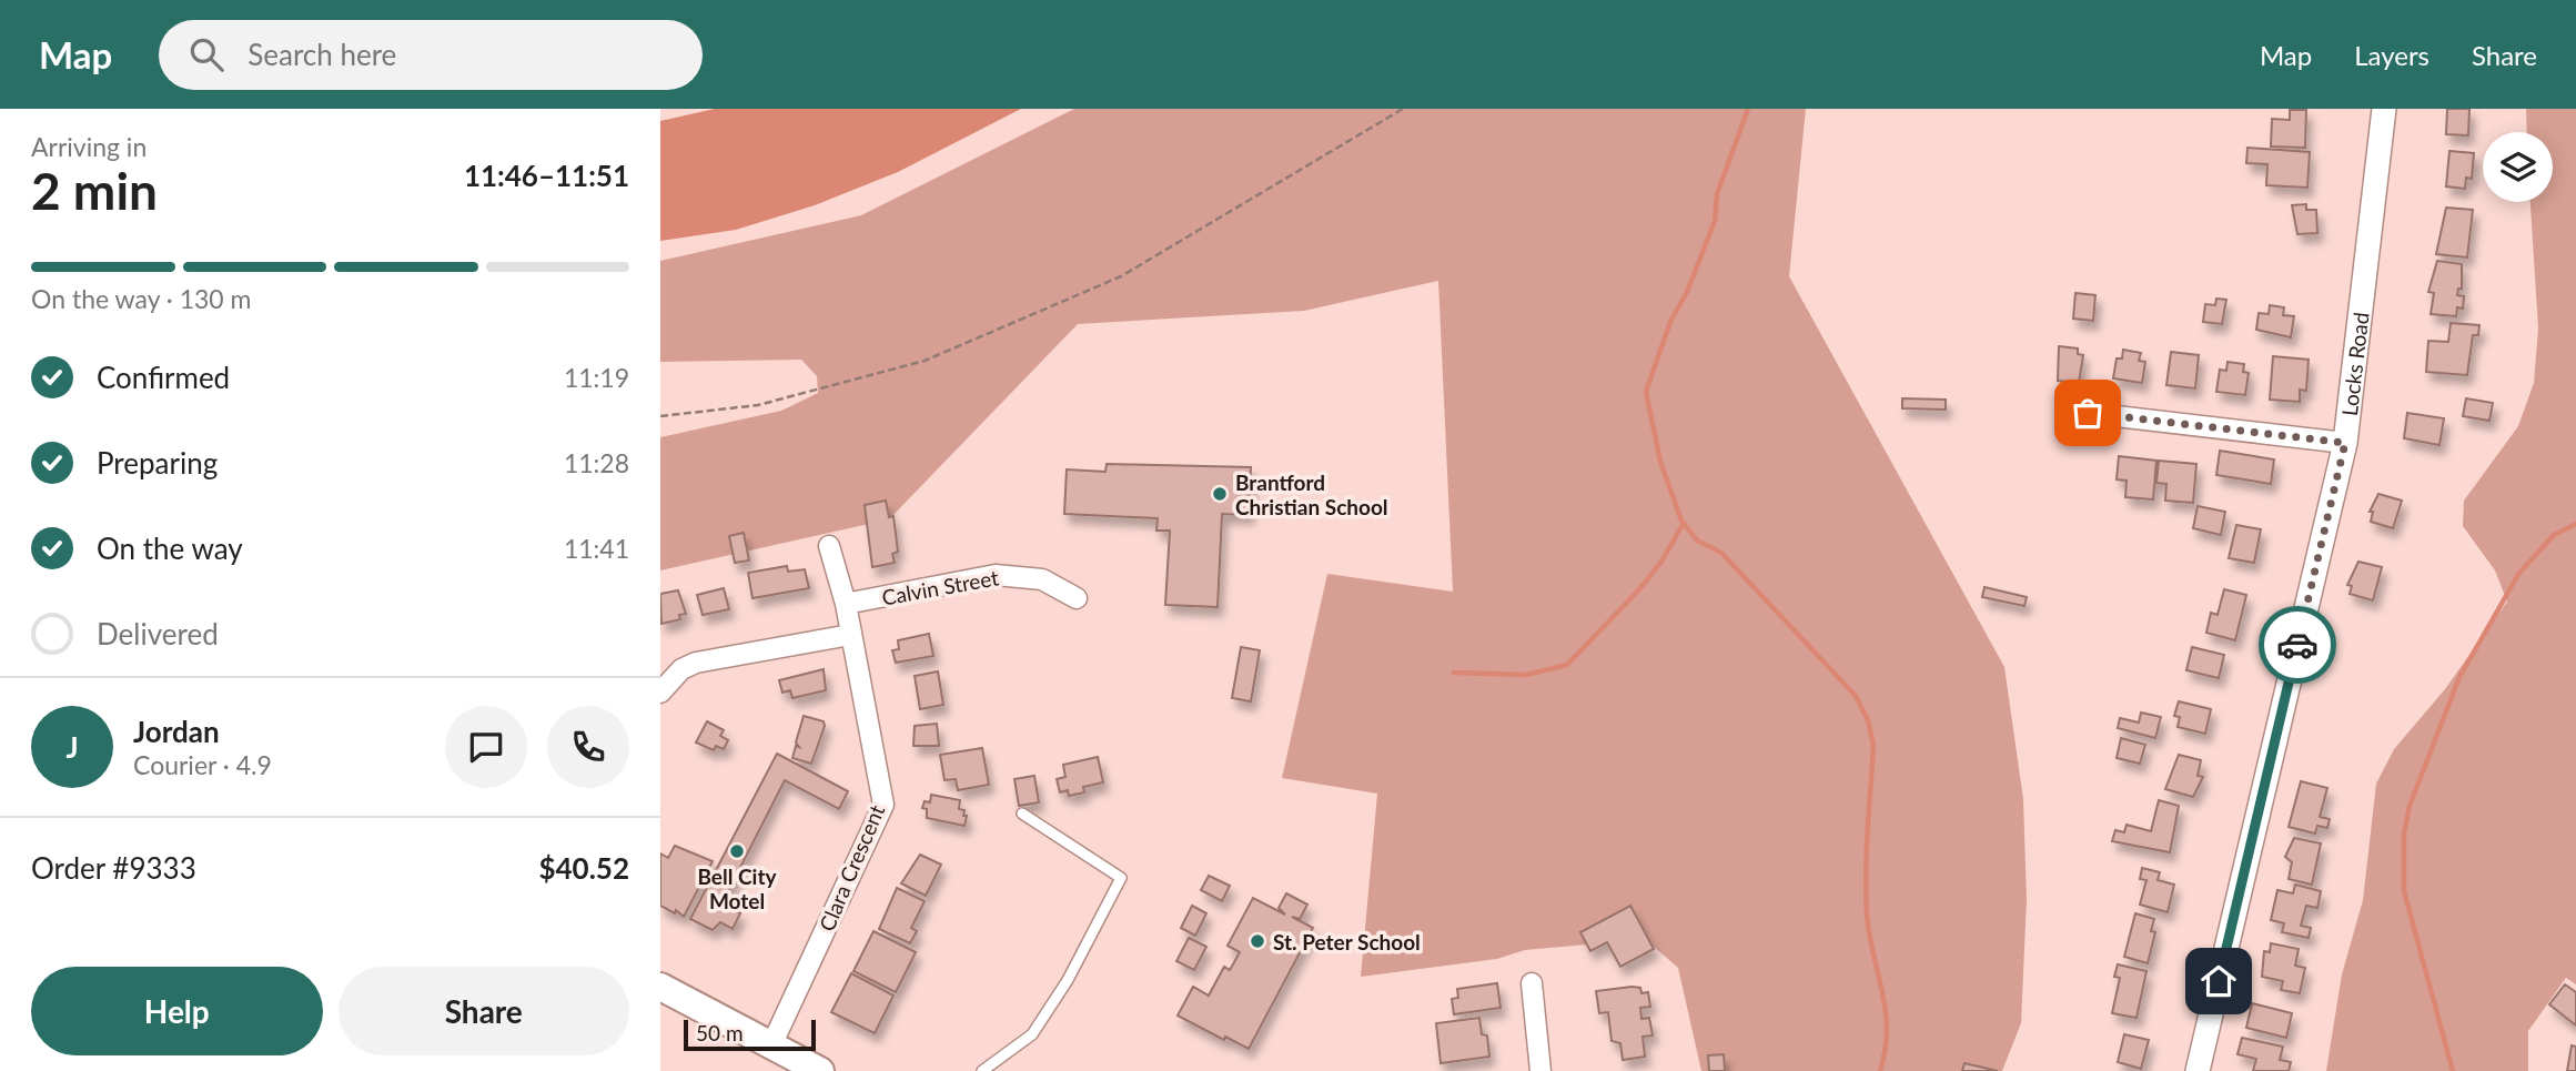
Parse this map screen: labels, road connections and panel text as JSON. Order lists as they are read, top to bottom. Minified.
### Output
{"streets":{"street":["Locks Road","Calvin Street","Clara Crescent"]},"crossings":[["Calvin Street","Clara Crescent"]],"places":["Brantford Christian School","Bell City Motel","St. Peter School"],"scale_bar":"50 m","page":{"header":"Map","search":"Search here","nav":["Map","Layers","Share"],"heading":["2 min","Arriving in","11:46–11:51"],"panel":["Jordan","Courier · 4.9","Order #9333","$40.52"],"bar":"On the way · 130 m","list":[["Confirmed","11:19"],["Preparing","11:28"],["On the way","11:41"],"Delivered"],"round":"J","buttons":["Help","Share"],"scale":"50 m"}}
